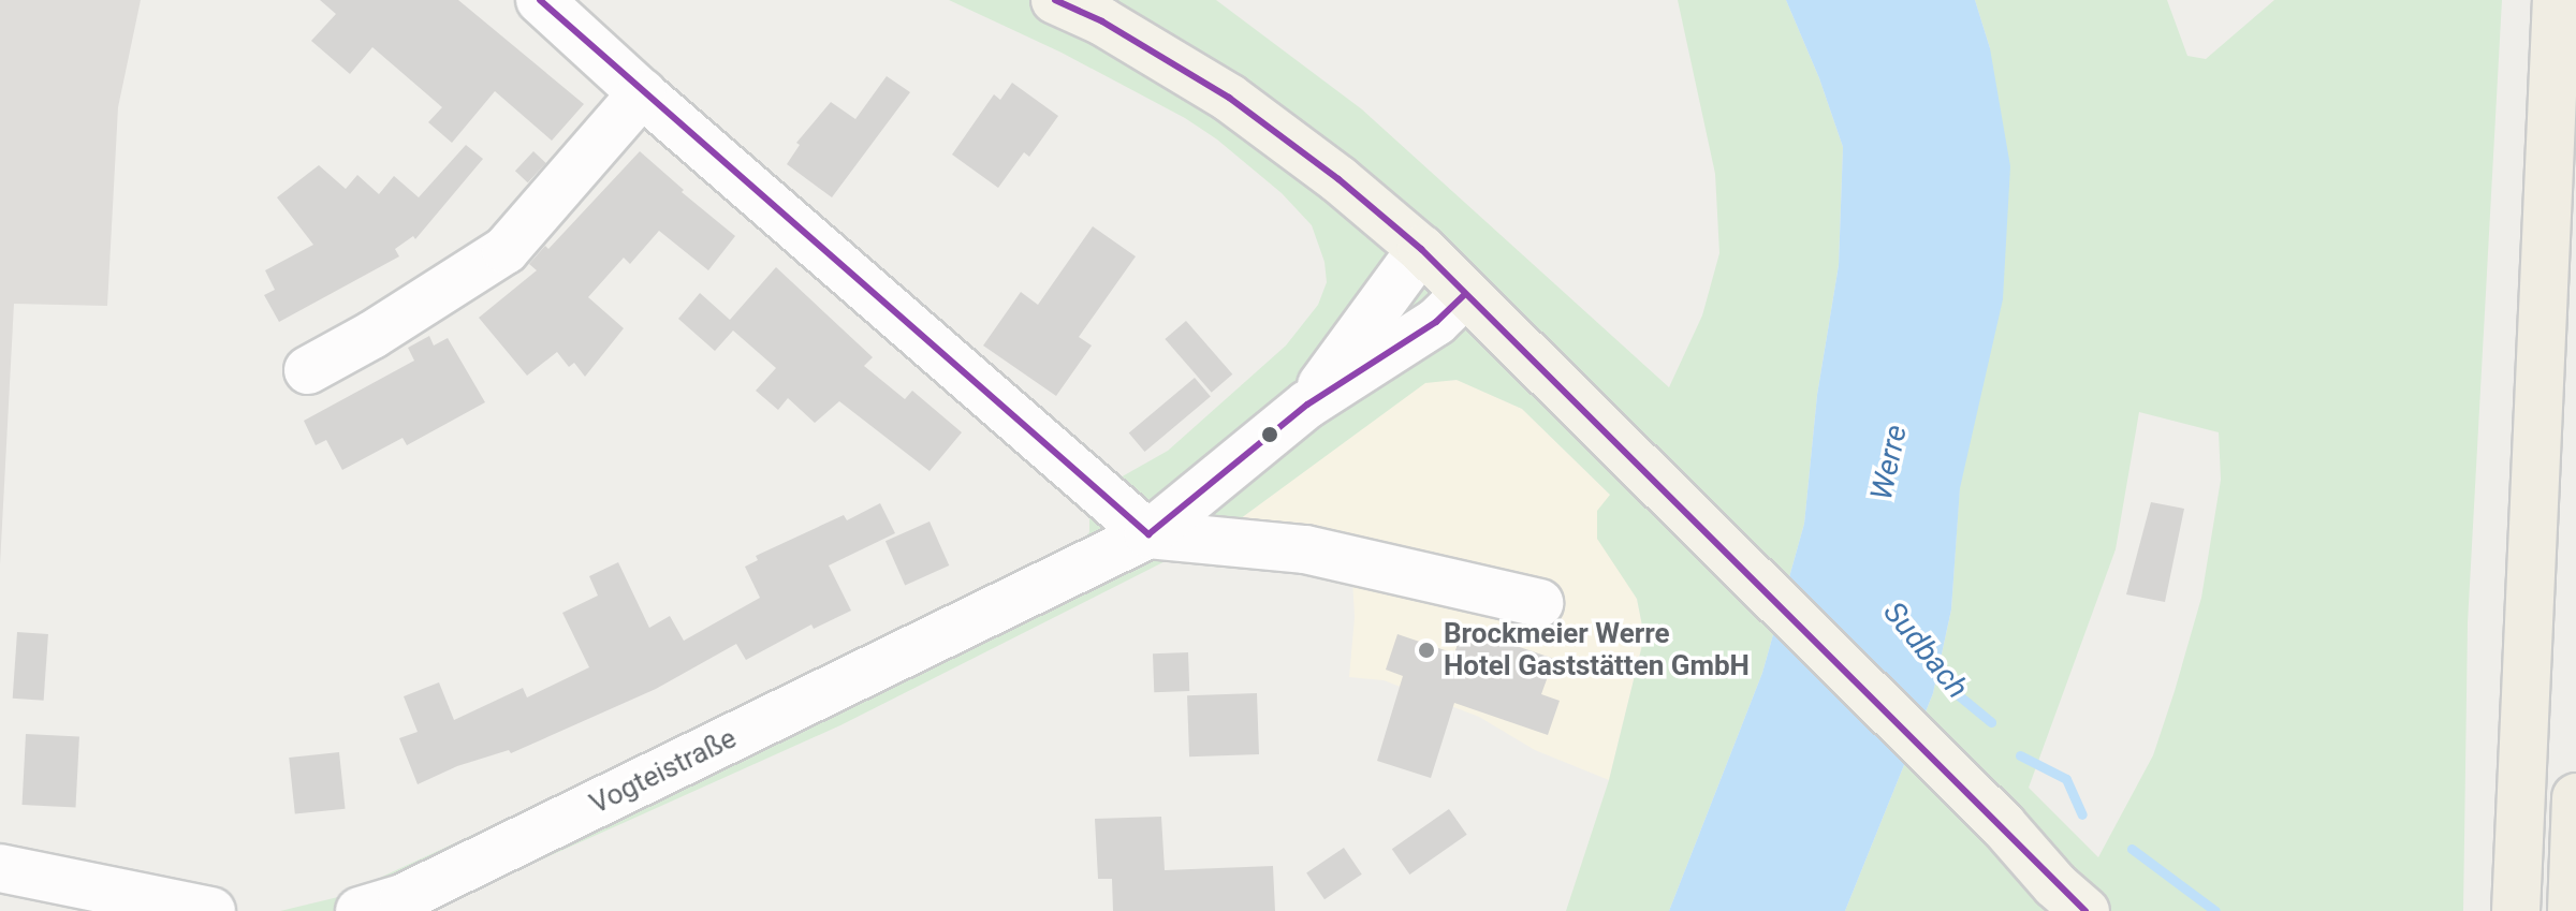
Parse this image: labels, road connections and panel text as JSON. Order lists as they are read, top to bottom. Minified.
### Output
{"streets":{"street":["Vogteistraße"]},"water":["Werre","Sudbach"],"places":["Brockmeier Werre Hotel Gaststätten GmbH"]}
